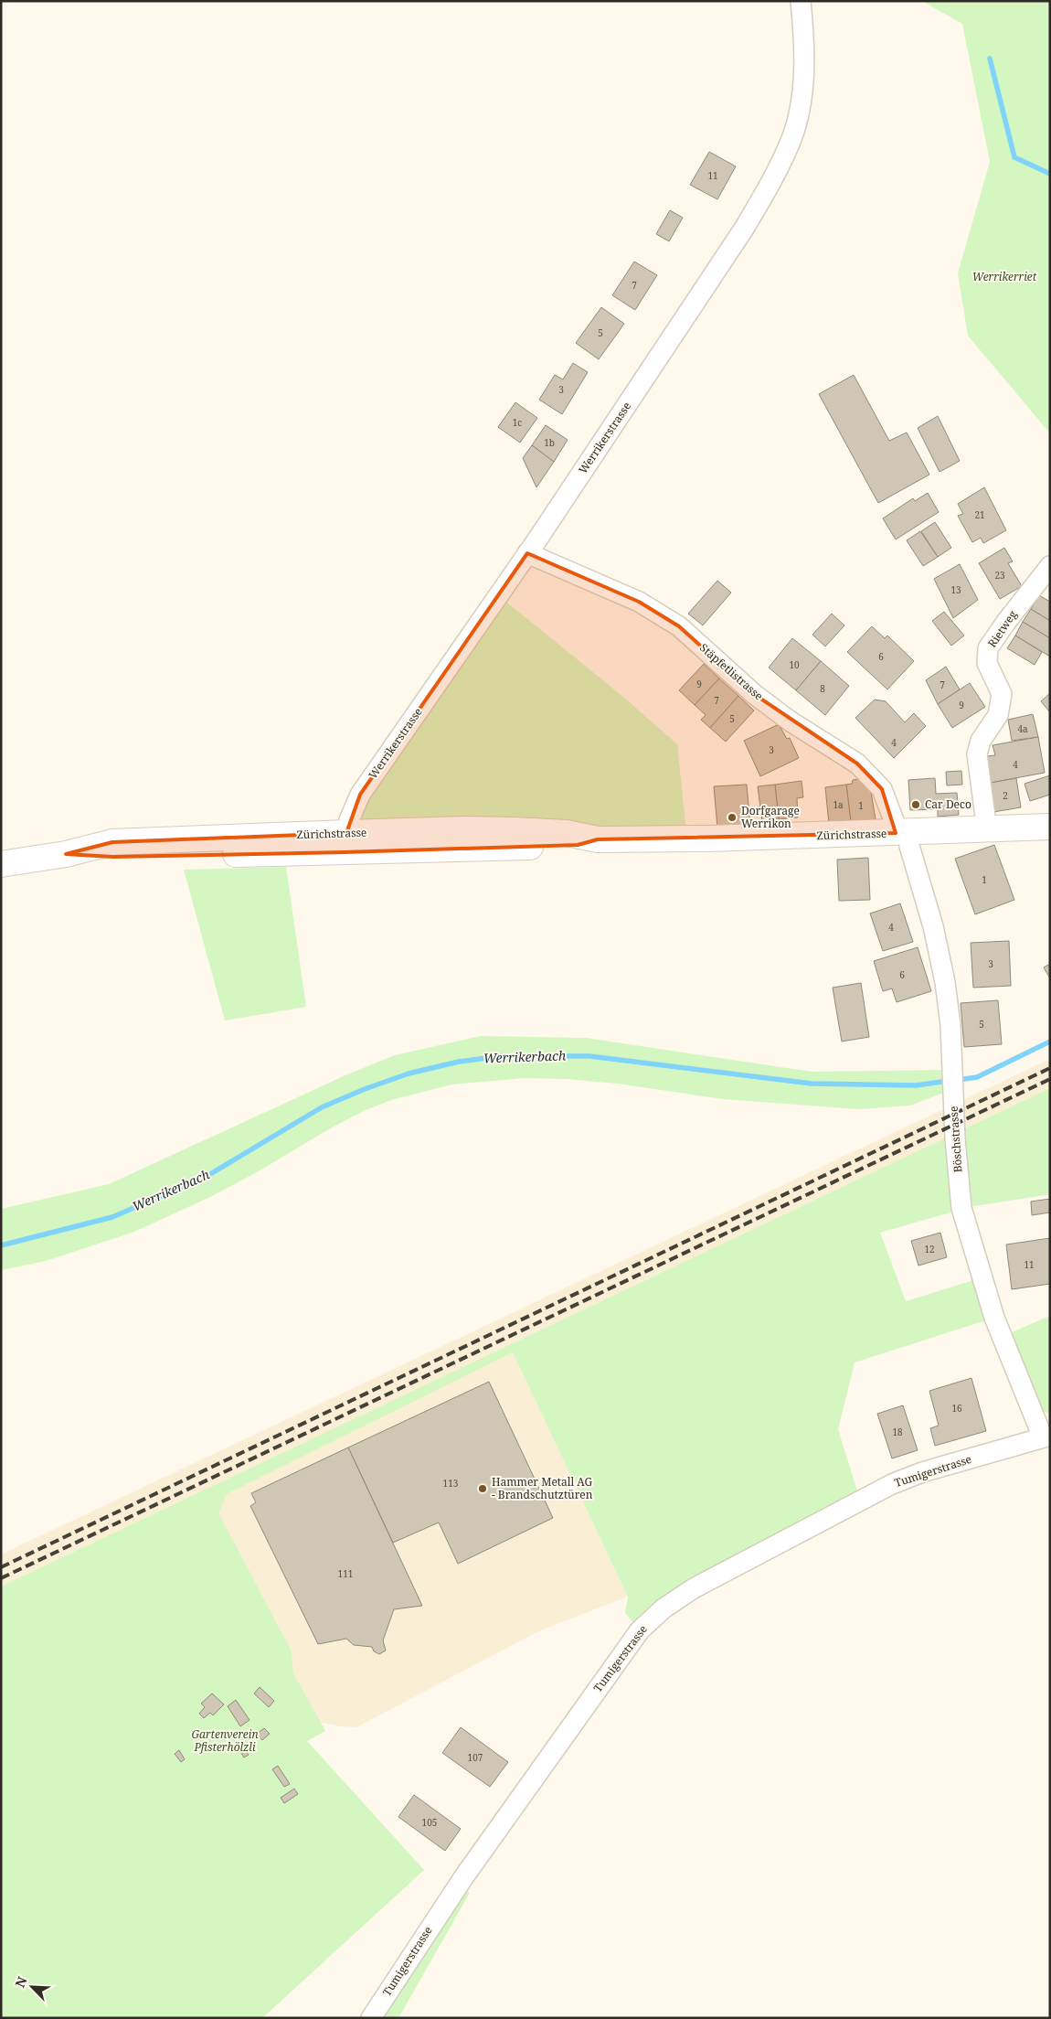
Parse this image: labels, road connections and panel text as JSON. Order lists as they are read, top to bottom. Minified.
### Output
{"streets":{"main road":["Zürichstrasse"],"street":["Werrikerstrasse","Rietweg","Stäpfetlistrasse","Böschstrasse","Tumigerstrasse"]},"crossings":[["Werrikerstrasse","Stäpfetlistrasse"],["Werrikerstrasse","Zürichstrasse"],["Rietweg","Zürichstrasse"],["Stäpfetlistrasse","Zürichstrasse"],["Stäpfetlistrasse","Böschstrasse"],["Zürichstrasse","Böschstrasse"],["Böschstrasse","Tumigerstrasse"]],"water":["Werrikerbach"],"parks":["Werrikerriet","Gartenverein Pfisterhölzli"],"places":["Car Deco","Dorfgarage Werrikon","Hammer Metall AG - Brandschutztüren"],"house_numbers":["11","7","5","3","1c","1b","21","23","13","6","10","9","7","8","7","9","5","4a","4","3","4","2","1a","1","1","4","3","6","5","12","11","16","18","113","111","107","105"],"north":"top left"}
